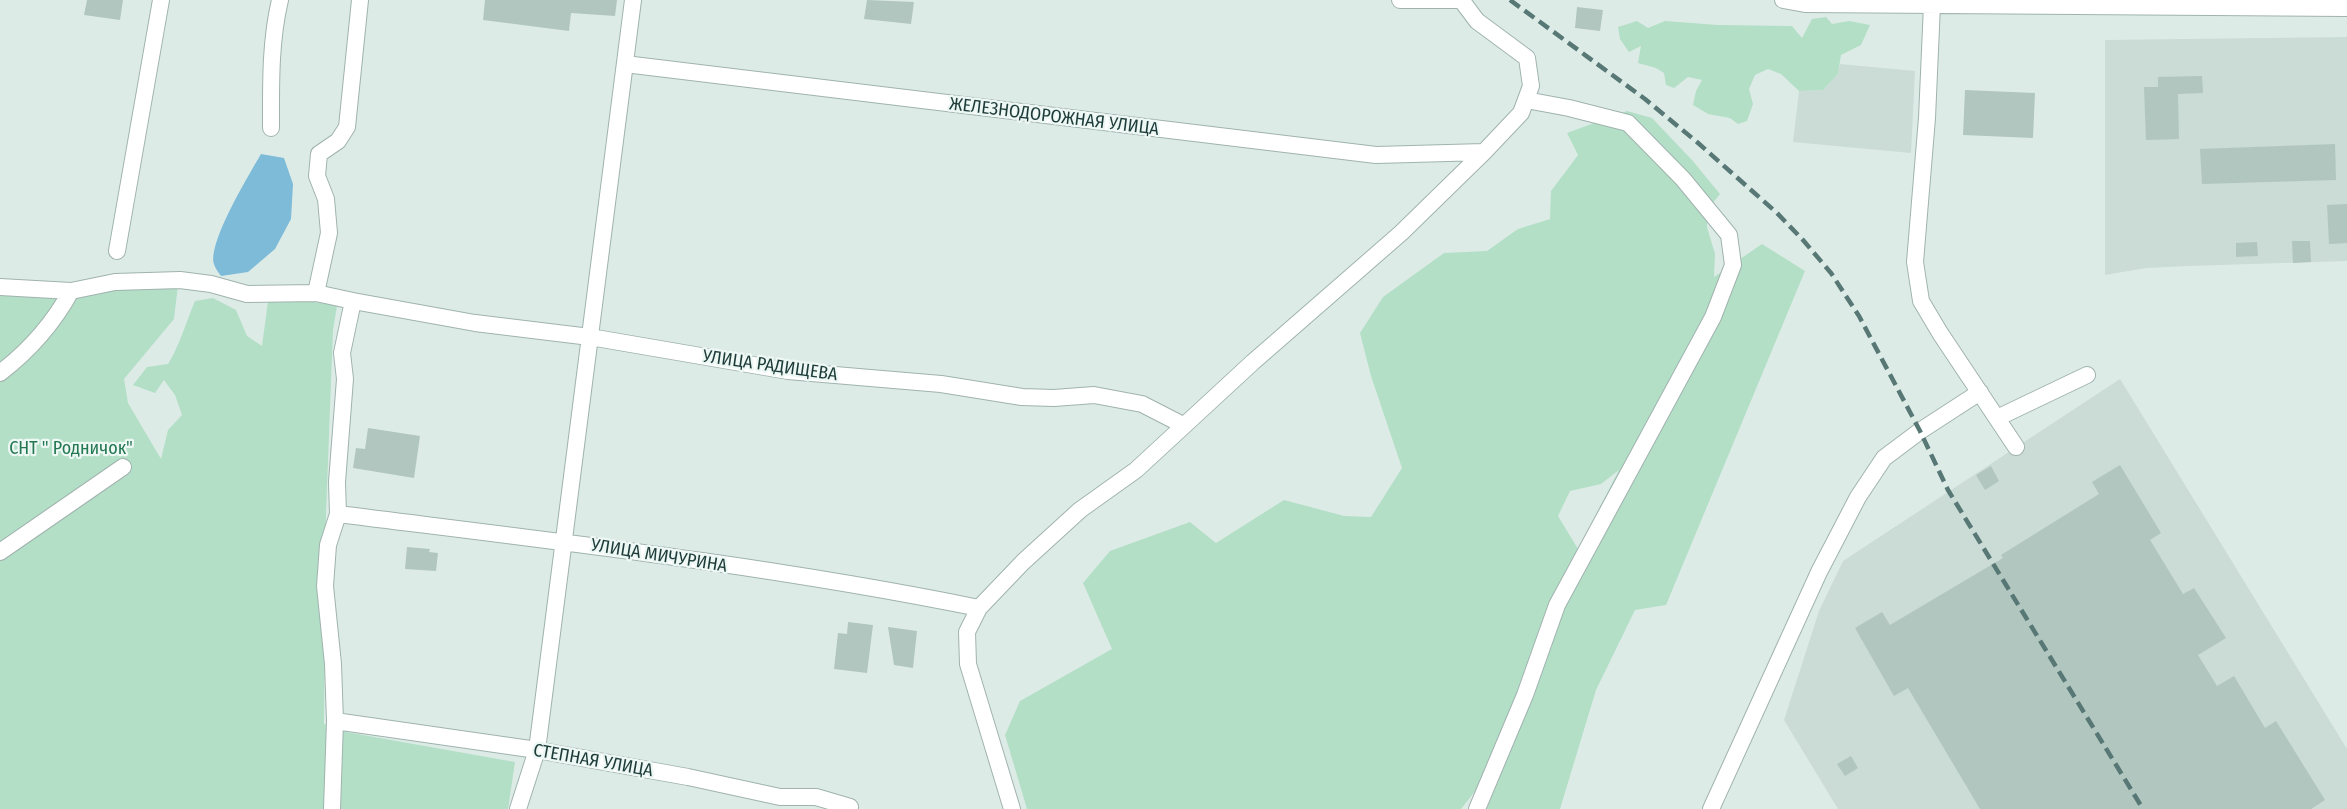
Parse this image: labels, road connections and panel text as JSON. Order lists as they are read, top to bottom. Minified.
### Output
{"streets":{"street":["ЖЕЛЕЗНОДОРОЖНАЯ УЛИЦА","УЛИЦА РАДИЩЕВА","УЛИЦА МИЧУРИНА","СТЕПНАЯ УЛИЦА"]},"parks":["СНТ \" Родничок\""]}
